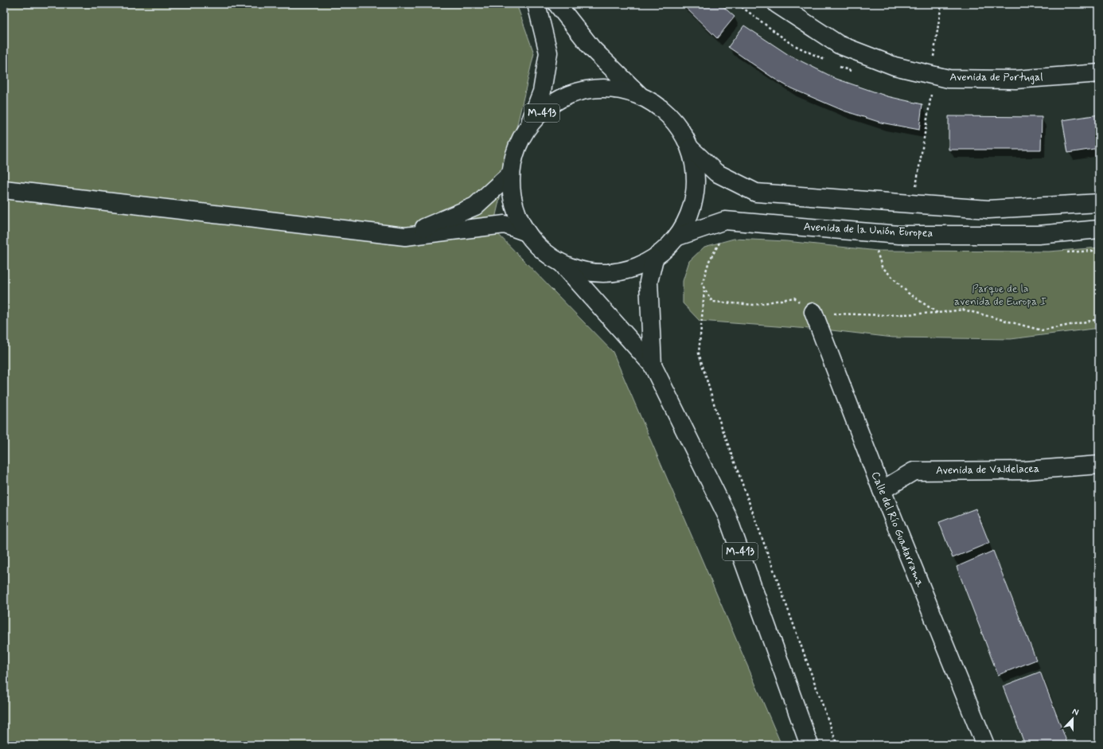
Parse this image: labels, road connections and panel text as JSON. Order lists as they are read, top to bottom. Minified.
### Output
{"streets":{"main road":["Avenida de Portugal","M-413","Avenida de la Unión Europea","Avenida de Valdelacea","Calle del Río Guadarrama"]},"crossings":[["M-413","Avenida de la Unión Europea"],["Avenida de Valdelacea","Calle del Río Guadarrama"]],"parks":["Parque de la avenida de Europa I"],"north":"top"}
